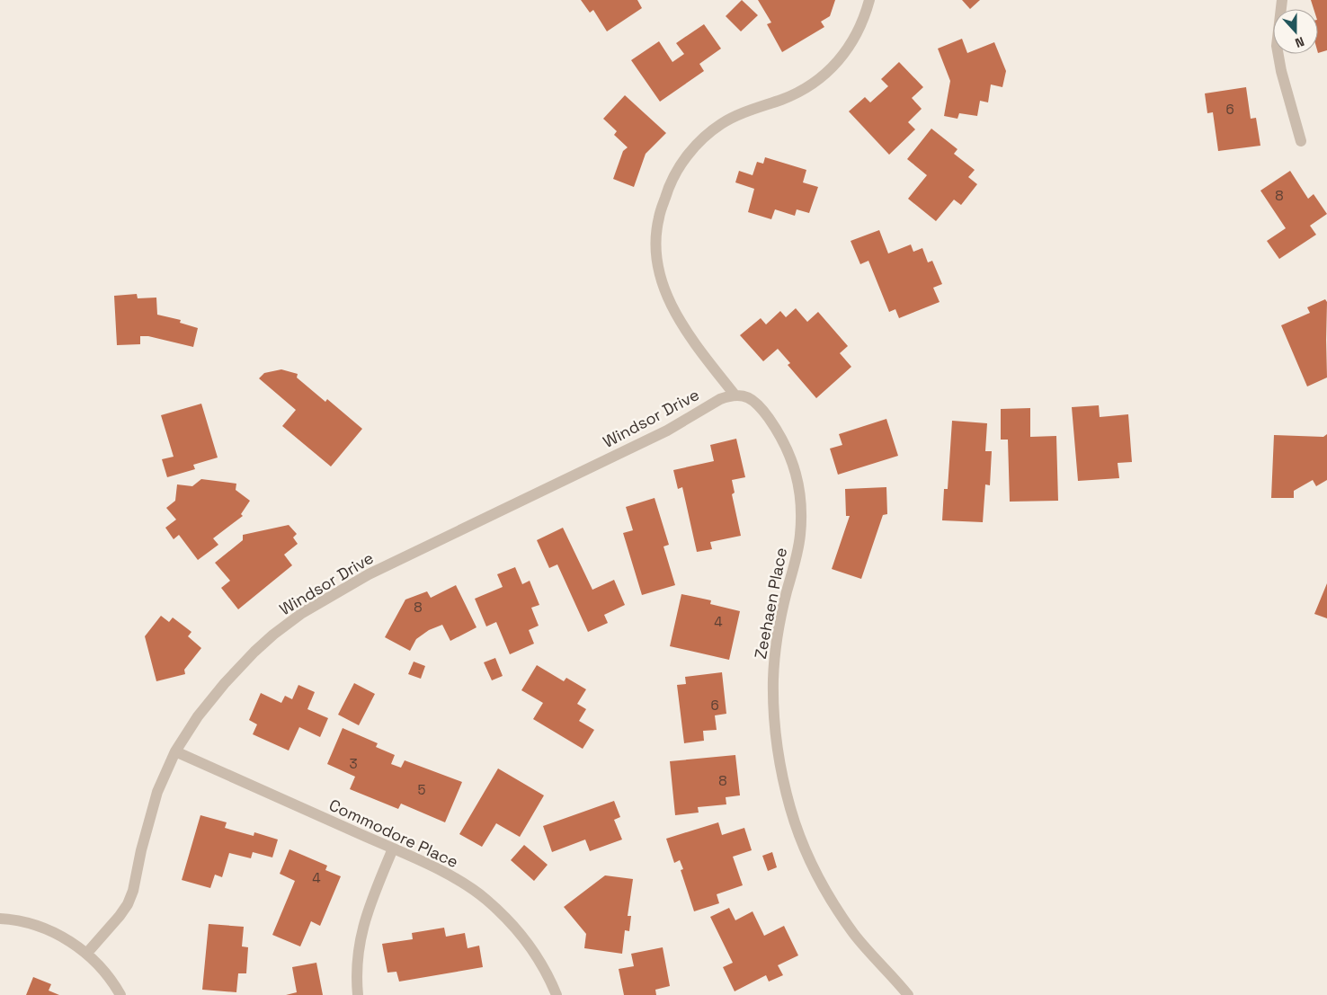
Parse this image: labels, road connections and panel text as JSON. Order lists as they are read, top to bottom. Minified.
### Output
{"streets":{"street":["Windsor Drive","Zeehaen Place","Commodore Place"]},"crossings":[["Windsor Drive","Zeehaen Place"],["Windsor Drive","Commodore Place"]],"house_numbers":["6","8","8","4","6","3","8","5","4"],"north":"bottom"}
